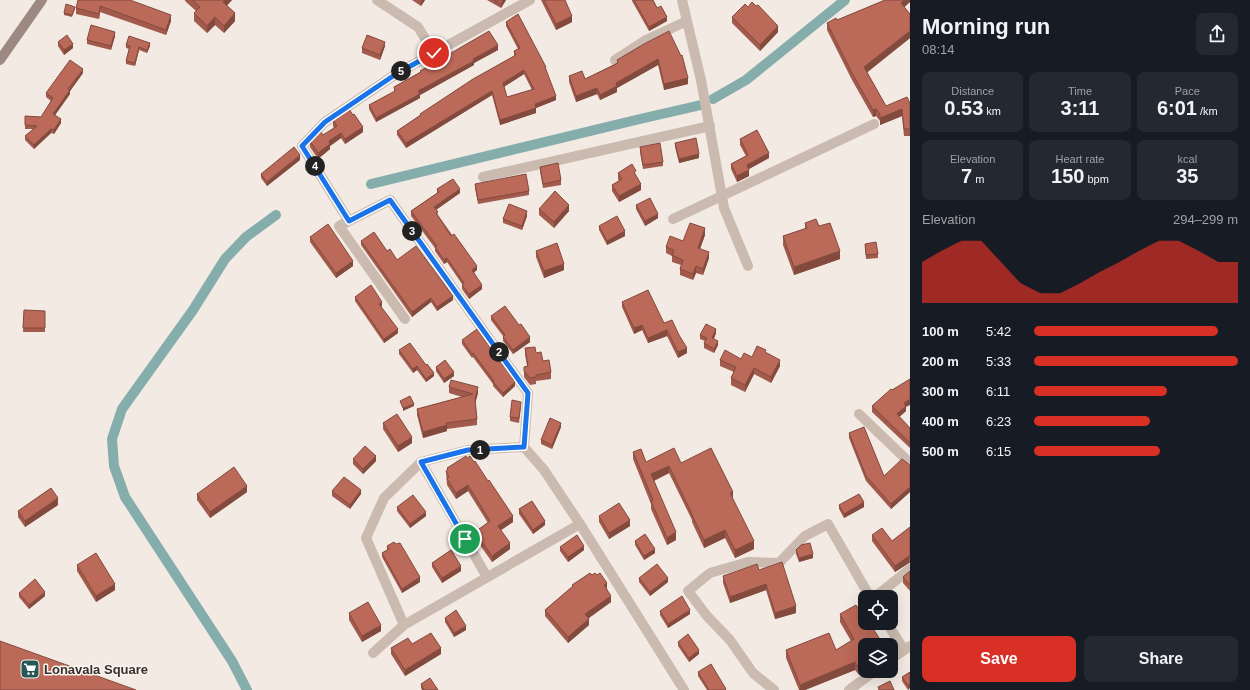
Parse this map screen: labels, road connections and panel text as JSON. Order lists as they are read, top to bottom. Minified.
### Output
{"places":{"supermarket":["Lonavala Square"]},"page":{"heading":["Morning run","08:14"],"pins":["5","4","3","2","1"],"stats":[["Distance","0.53 km"],["Time","3:11"],["Pace","6:01 /km"],["Elevation","7 m"],["Heart rate","150 bpm"],["kcal","35"]],"chart":["Elevation","294–299 m"],"list":[{"name":"100 m","note":"5:42"},{"name":"200 m","note":"5:33"},{"name":"300 m","note":"6:11"},{"name":"400 m","note":"6:23"},{"name":"500 m","note":"6:15"}],"buttons":["Save","Share"]}}
